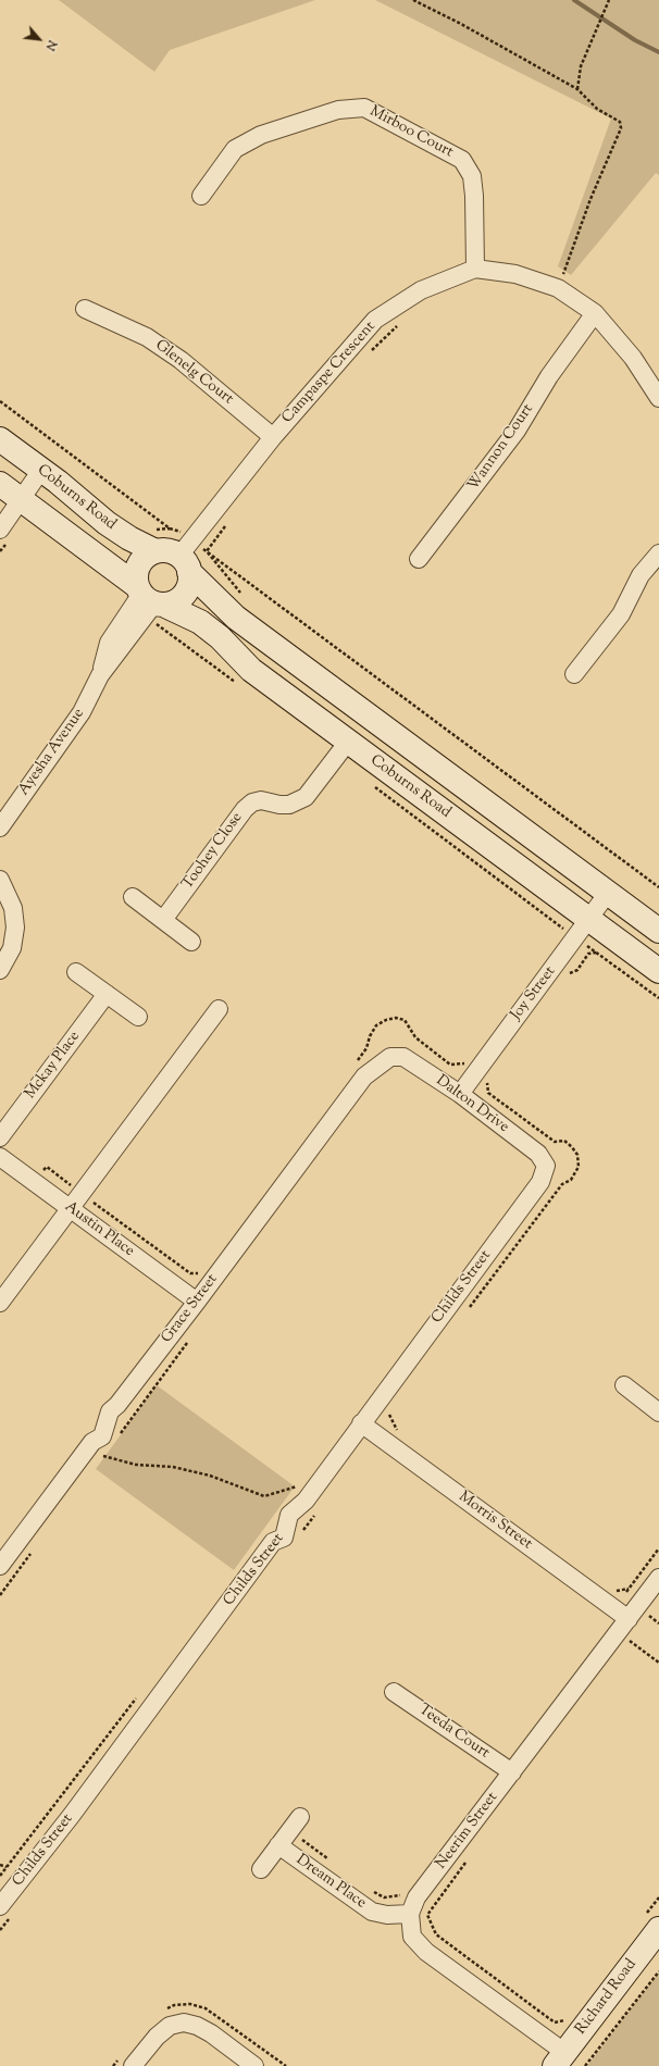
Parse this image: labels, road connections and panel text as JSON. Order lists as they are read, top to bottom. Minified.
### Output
{"streets":{"street":["Mirboo Court","Glenelg Court","Campaspe Crescent","Wannon Court","Coburns Road","Ayesha Avenue","Toohey Close","Joy Street","Mckay Place","Dalton Drive","Austin Place","Childs Street","Grace Street","Morris Street","Teeda Court","Neerim Street","Dream Place","Richard Road"]},"crossings":[["Mirboo Court","Campaspe Crescent"],["Glenelg Court","Campaspe Crescent"],["Campaspe Crescent","Wannon Court"],["Campaspe Crescent","Coburns Road"],["Campaspe Crescent","Ayesha Avenue"],["Coburns Road","Ayesha Avenue"],["Coburns Road","Toohey Close"],["Coburns Road","Joy Street"],["Joy Street","Dalton Drive"],["Dalton Drive","Childs Street"],["Dalton Drive","Grace Street"],["Austin Place","Grace Street"],["Childs Street","Morris Street"],["Morris Street","Neerim Street"],["Teeda Court","Neerim Street"],["Neerim Street","Dream Place"]],"north":"bottom right"}
